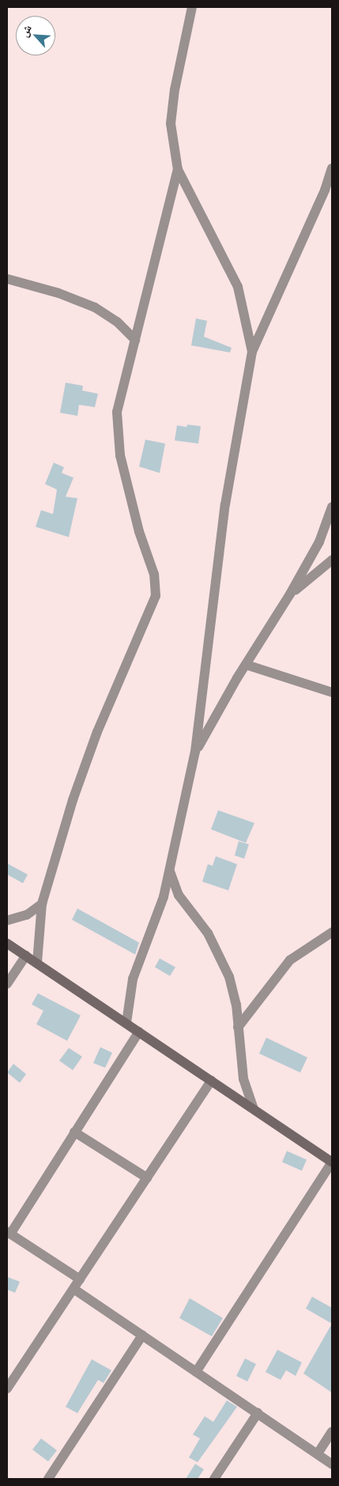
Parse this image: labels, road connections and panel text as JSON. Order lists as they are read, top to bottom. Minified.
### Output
{"north":"top left"}
